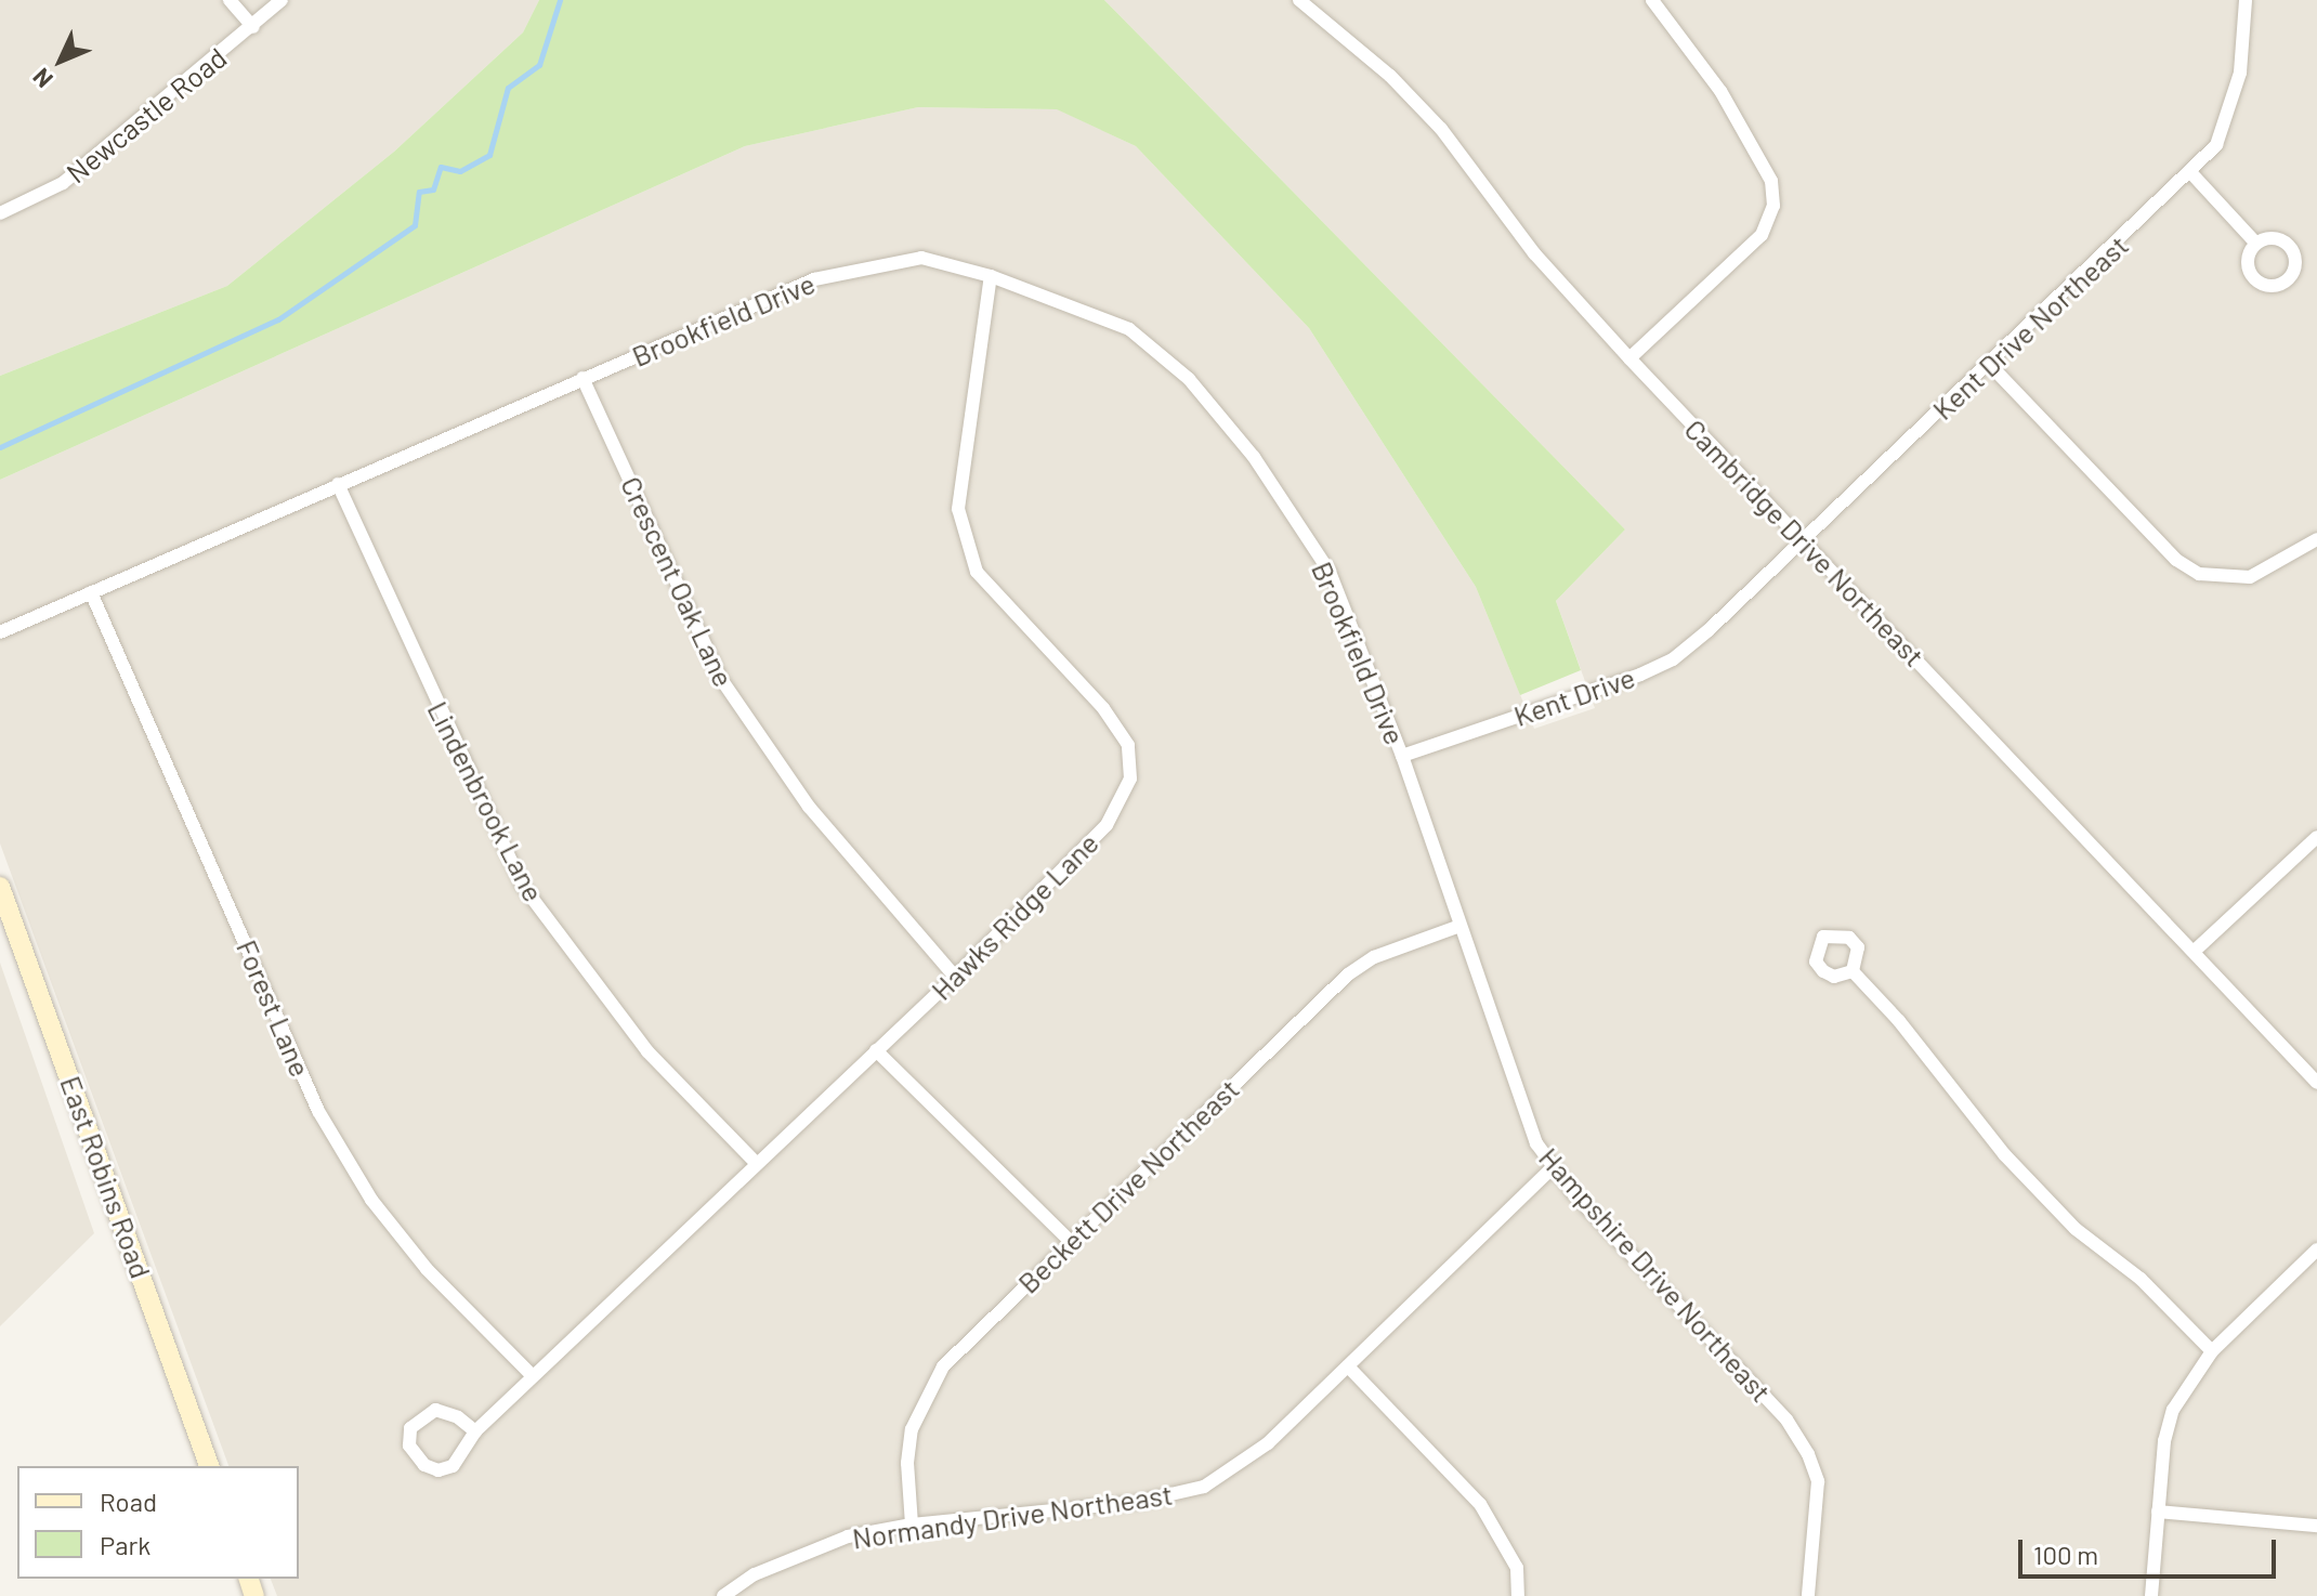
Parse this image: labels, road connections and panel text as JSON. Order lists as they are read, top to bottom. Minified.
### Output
{"streets":{"street":["Newcastle Road","Brookfield Drive","Kent Drive Northeast","Cambridge Drive Northeast","Crescent Oak Lane","Kent Drive","Lindenbrook Lane","Hawks Ridge Lane","Forest Lane","East Robins Road","Beckett Drive Northeast","Hampshire Drive Northeast","Normandy Drive Northeast"]},"crossings":[["Brookfield Drive","Crescent Oak Lane"],["Brookfield Drive","Kent Drive"],["Brookfield Drive","Lindenbrook Lane"],["Brookfield Drive","Hawks Ridge Lane"],["Brookfield Drive","Forest Lane"],["Brookfield Drive","Hampshire Drive Northeast"],["Kent Drive Northeast","Cambridge Drive Northeast"],["Kent Drive Northeast","Kent Drive"],["Crescent Oak Lane","Hawks Ridge Lane"],["Kent Drive","Hampshire Drive Northeast"],["Lindenbrook Lane","Hawks Ridge Lane"],["Hawks Ridge Lane","Forest Lane"],["Beckett Drive Northeast","Hampshire Drive Northeast"],["Beckett Drive Northeast","Normandy Drive Northeast"],["Hampshire Drive Northeast","Normandy Drive Northeast"]],"legend":["Road","Park"],"scale_bar":"100 m","north":"bottom left"}
